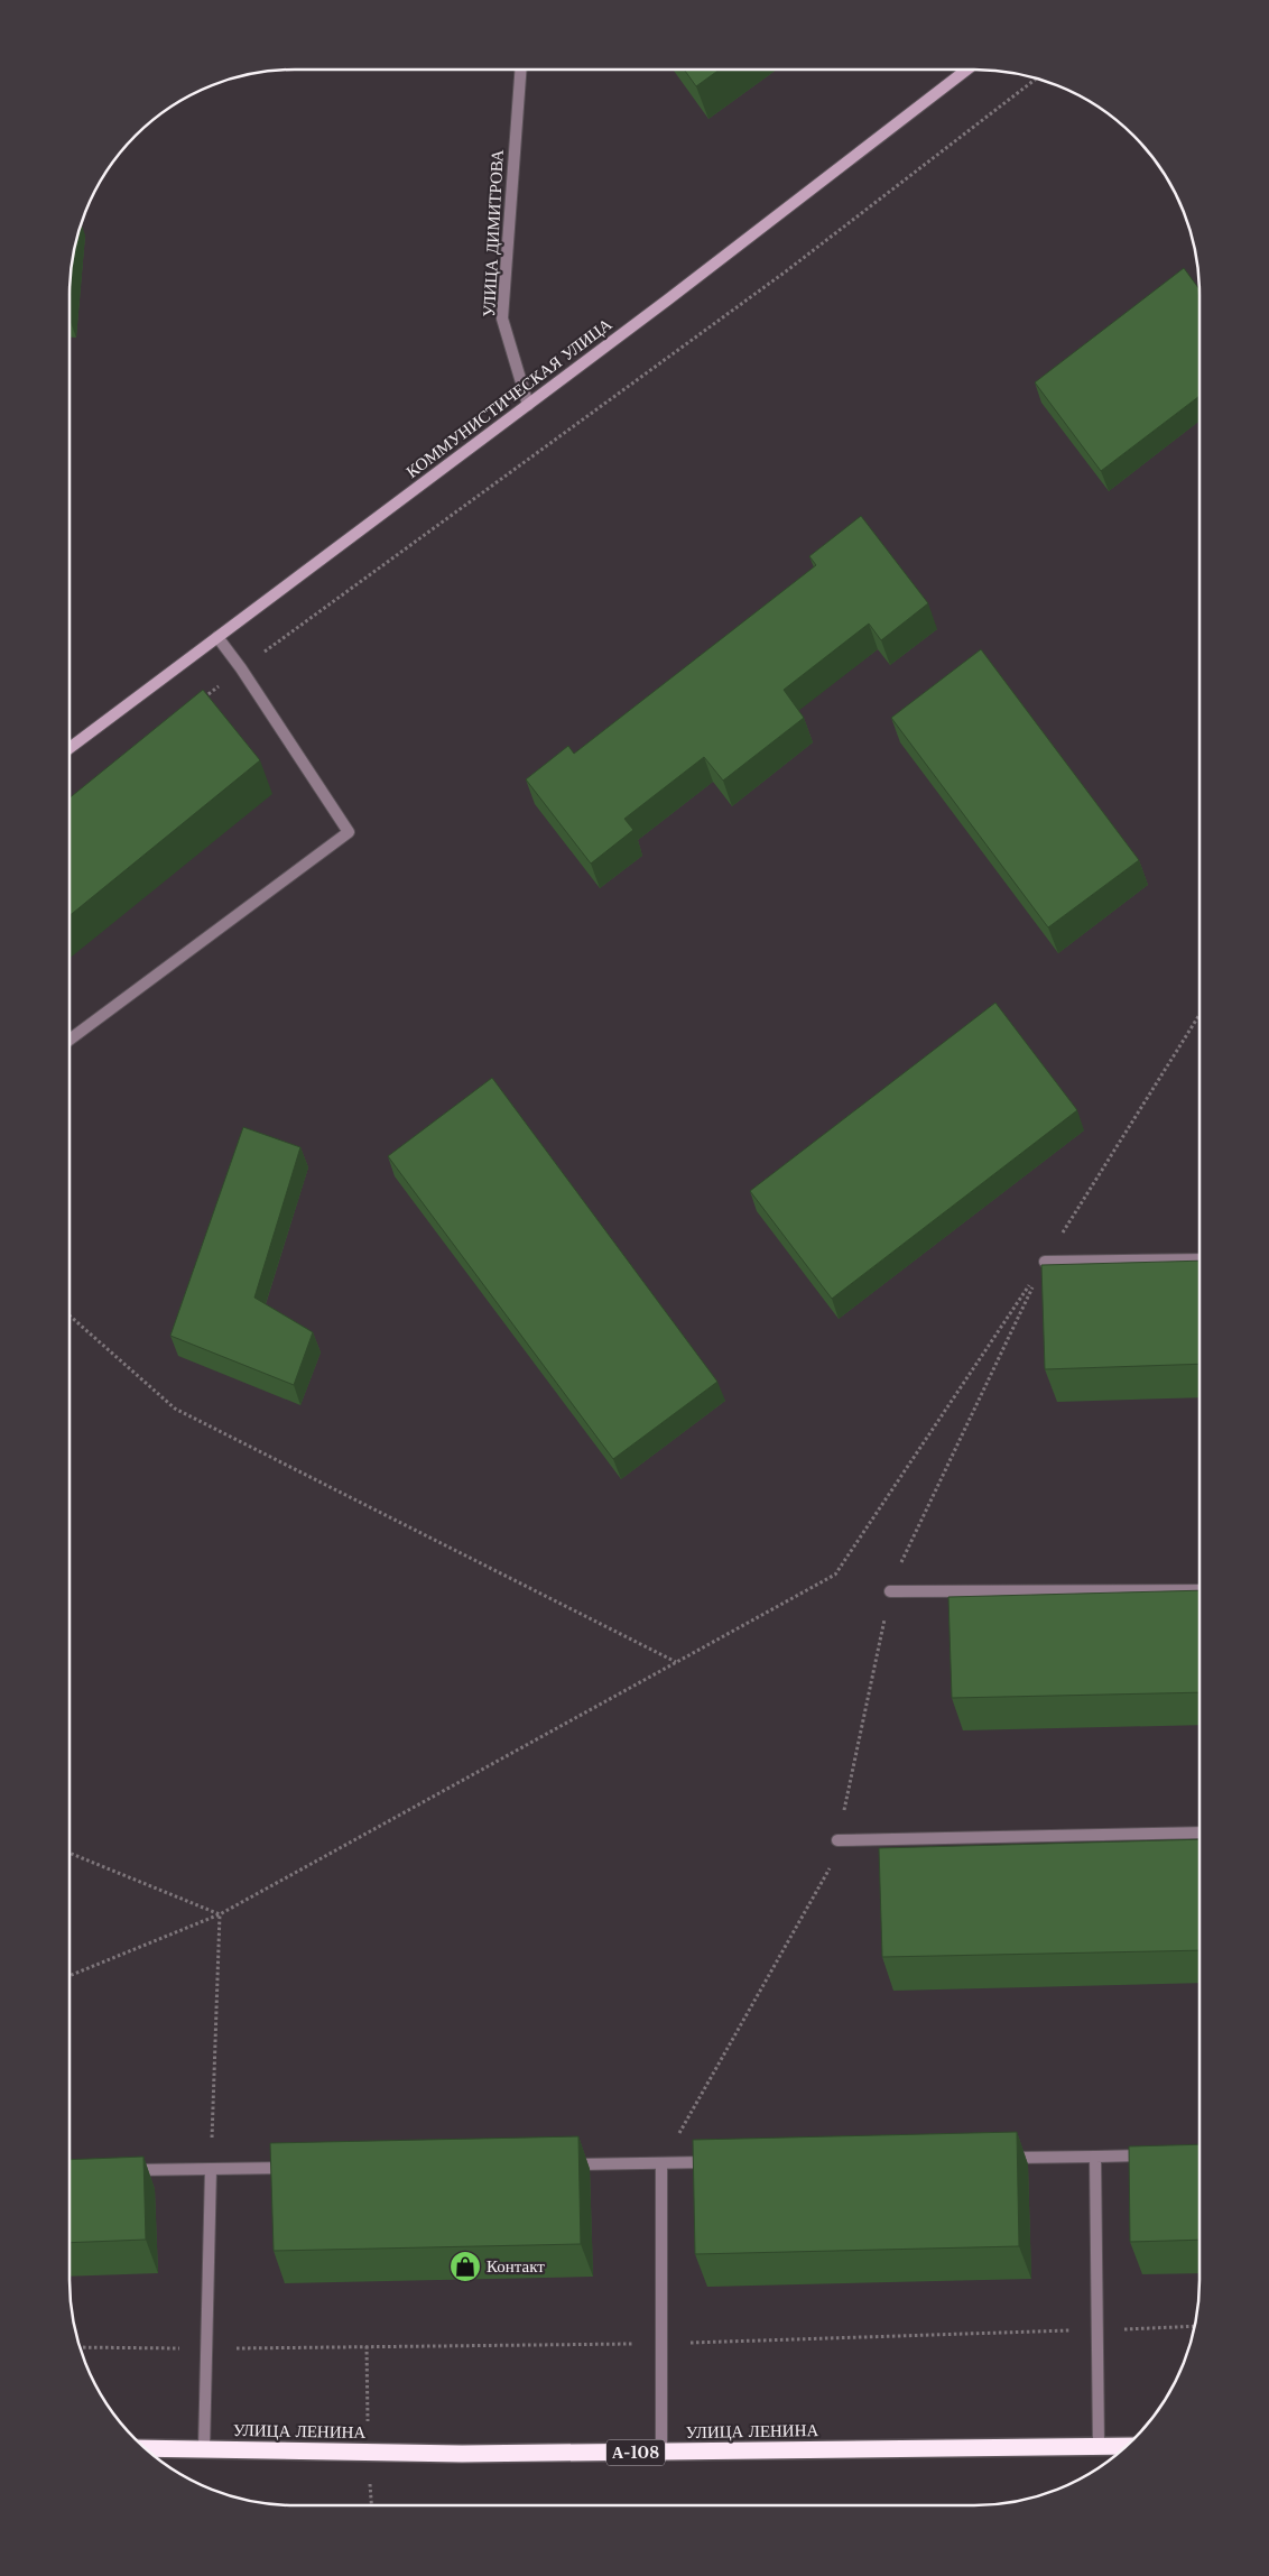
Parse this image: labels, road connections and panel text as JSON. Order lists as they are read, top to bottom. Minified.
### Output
{"streets":{"highway":["УЛИЦА ЛЕНИНА","А-108"],"street":["УЛИЦА ДИМИТРОВА","КОММУНИСТИЧЕСКАЯ УЛИЦА"]},"crossings":[["УЛИЦА ДИМИТРОВА","КОММУНИСТИЧЕСКАЯ УЛИЦА"]],"places":{"shop":["Контакт"]}}
